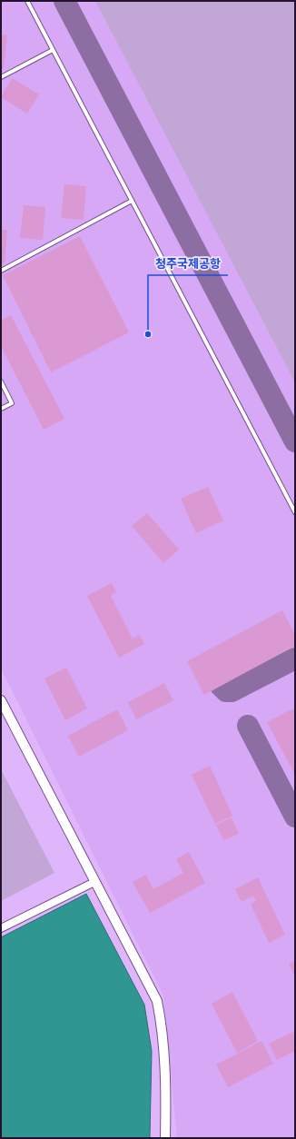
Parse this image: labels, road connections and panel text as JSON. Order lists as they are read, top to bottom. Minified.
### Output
{"places":["청주국제공항"]}
